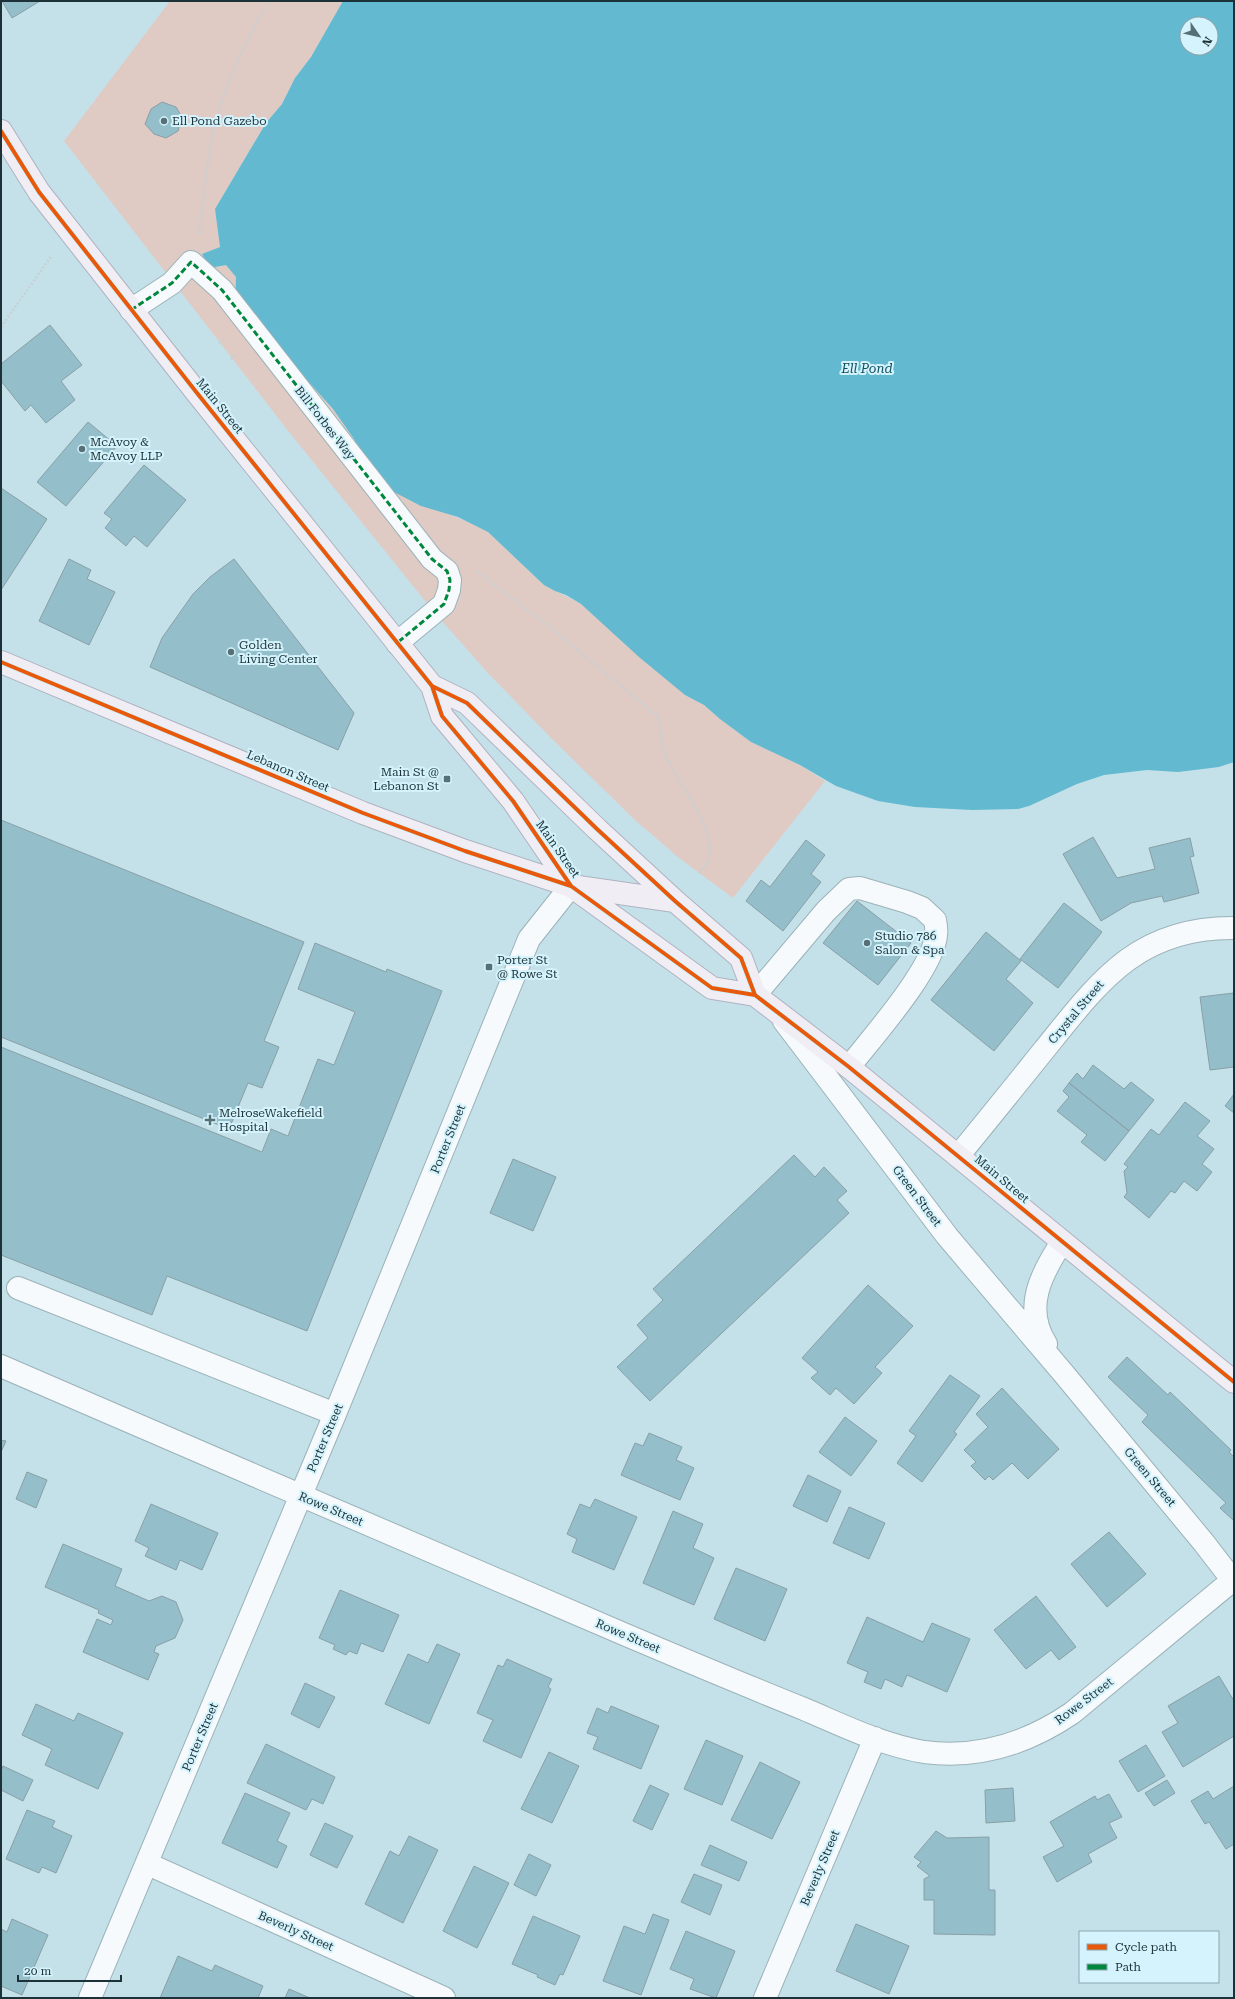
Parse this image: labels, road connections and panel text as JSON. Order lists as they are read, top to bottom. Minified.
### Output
{"streets":{"main road":["Main Street","Lebanon Street"],"street":["Bill Forbes Way","Crystal Street","Porter Street","Green Street","Rowe Street","Beverly Street"]},"crossings":[["Main Street","Lebanon Street"],["Main Street","Crystal Street"],["Main Street","Porter Street"],["Main Street","Green Street"],["Lebanon Street","Porter Street"],["Porter Street","Rowe Street"],["Porter Street","Beverly Street"],["Green Street","Rowe Street"],["Rowe Street","Beverly Street"]],"water":["Ell Pond"],"places":{"other":["Ell Pond Gazebo","McAvoy & McAvoy LLP","Golden Living Center","Studio 786 Salon & Spa"],"transit":["Main St @ Lebanon St","Porter St @ Rowe St"],"health":["MelroseWakefield Hospital"]},"legend":["Cycle path","Path"],"scale_bar":"20 m","north":"bottom right"}
